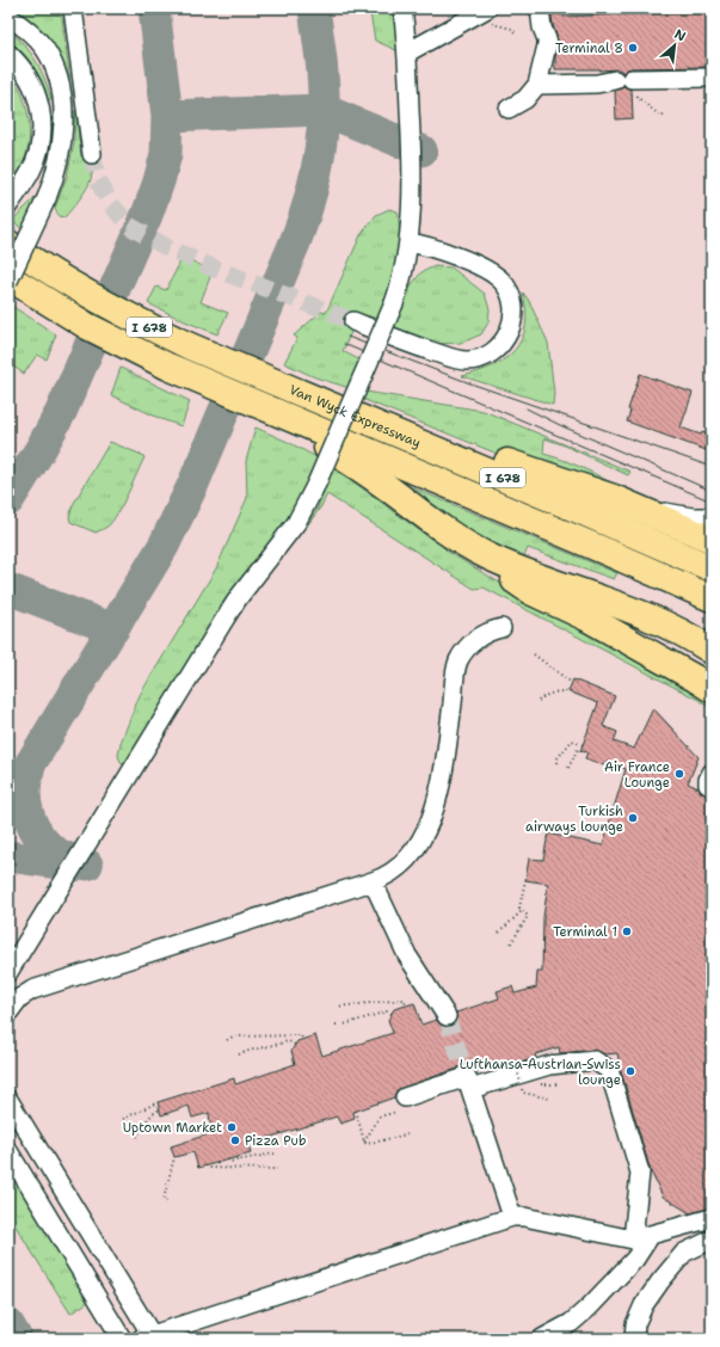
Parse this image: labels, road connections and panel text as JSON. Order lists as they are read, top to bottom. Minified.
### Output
{"streets":{"highway":["I 678","Van Wyck Expressway"]},"places":["Terminal 8","Air France Lounge","Turkish airways lounge","Terminal 1","Lufthansa-Austrian-Swiss lounge","Uptown Market","Pizza Pub"],"north":"top right"}
